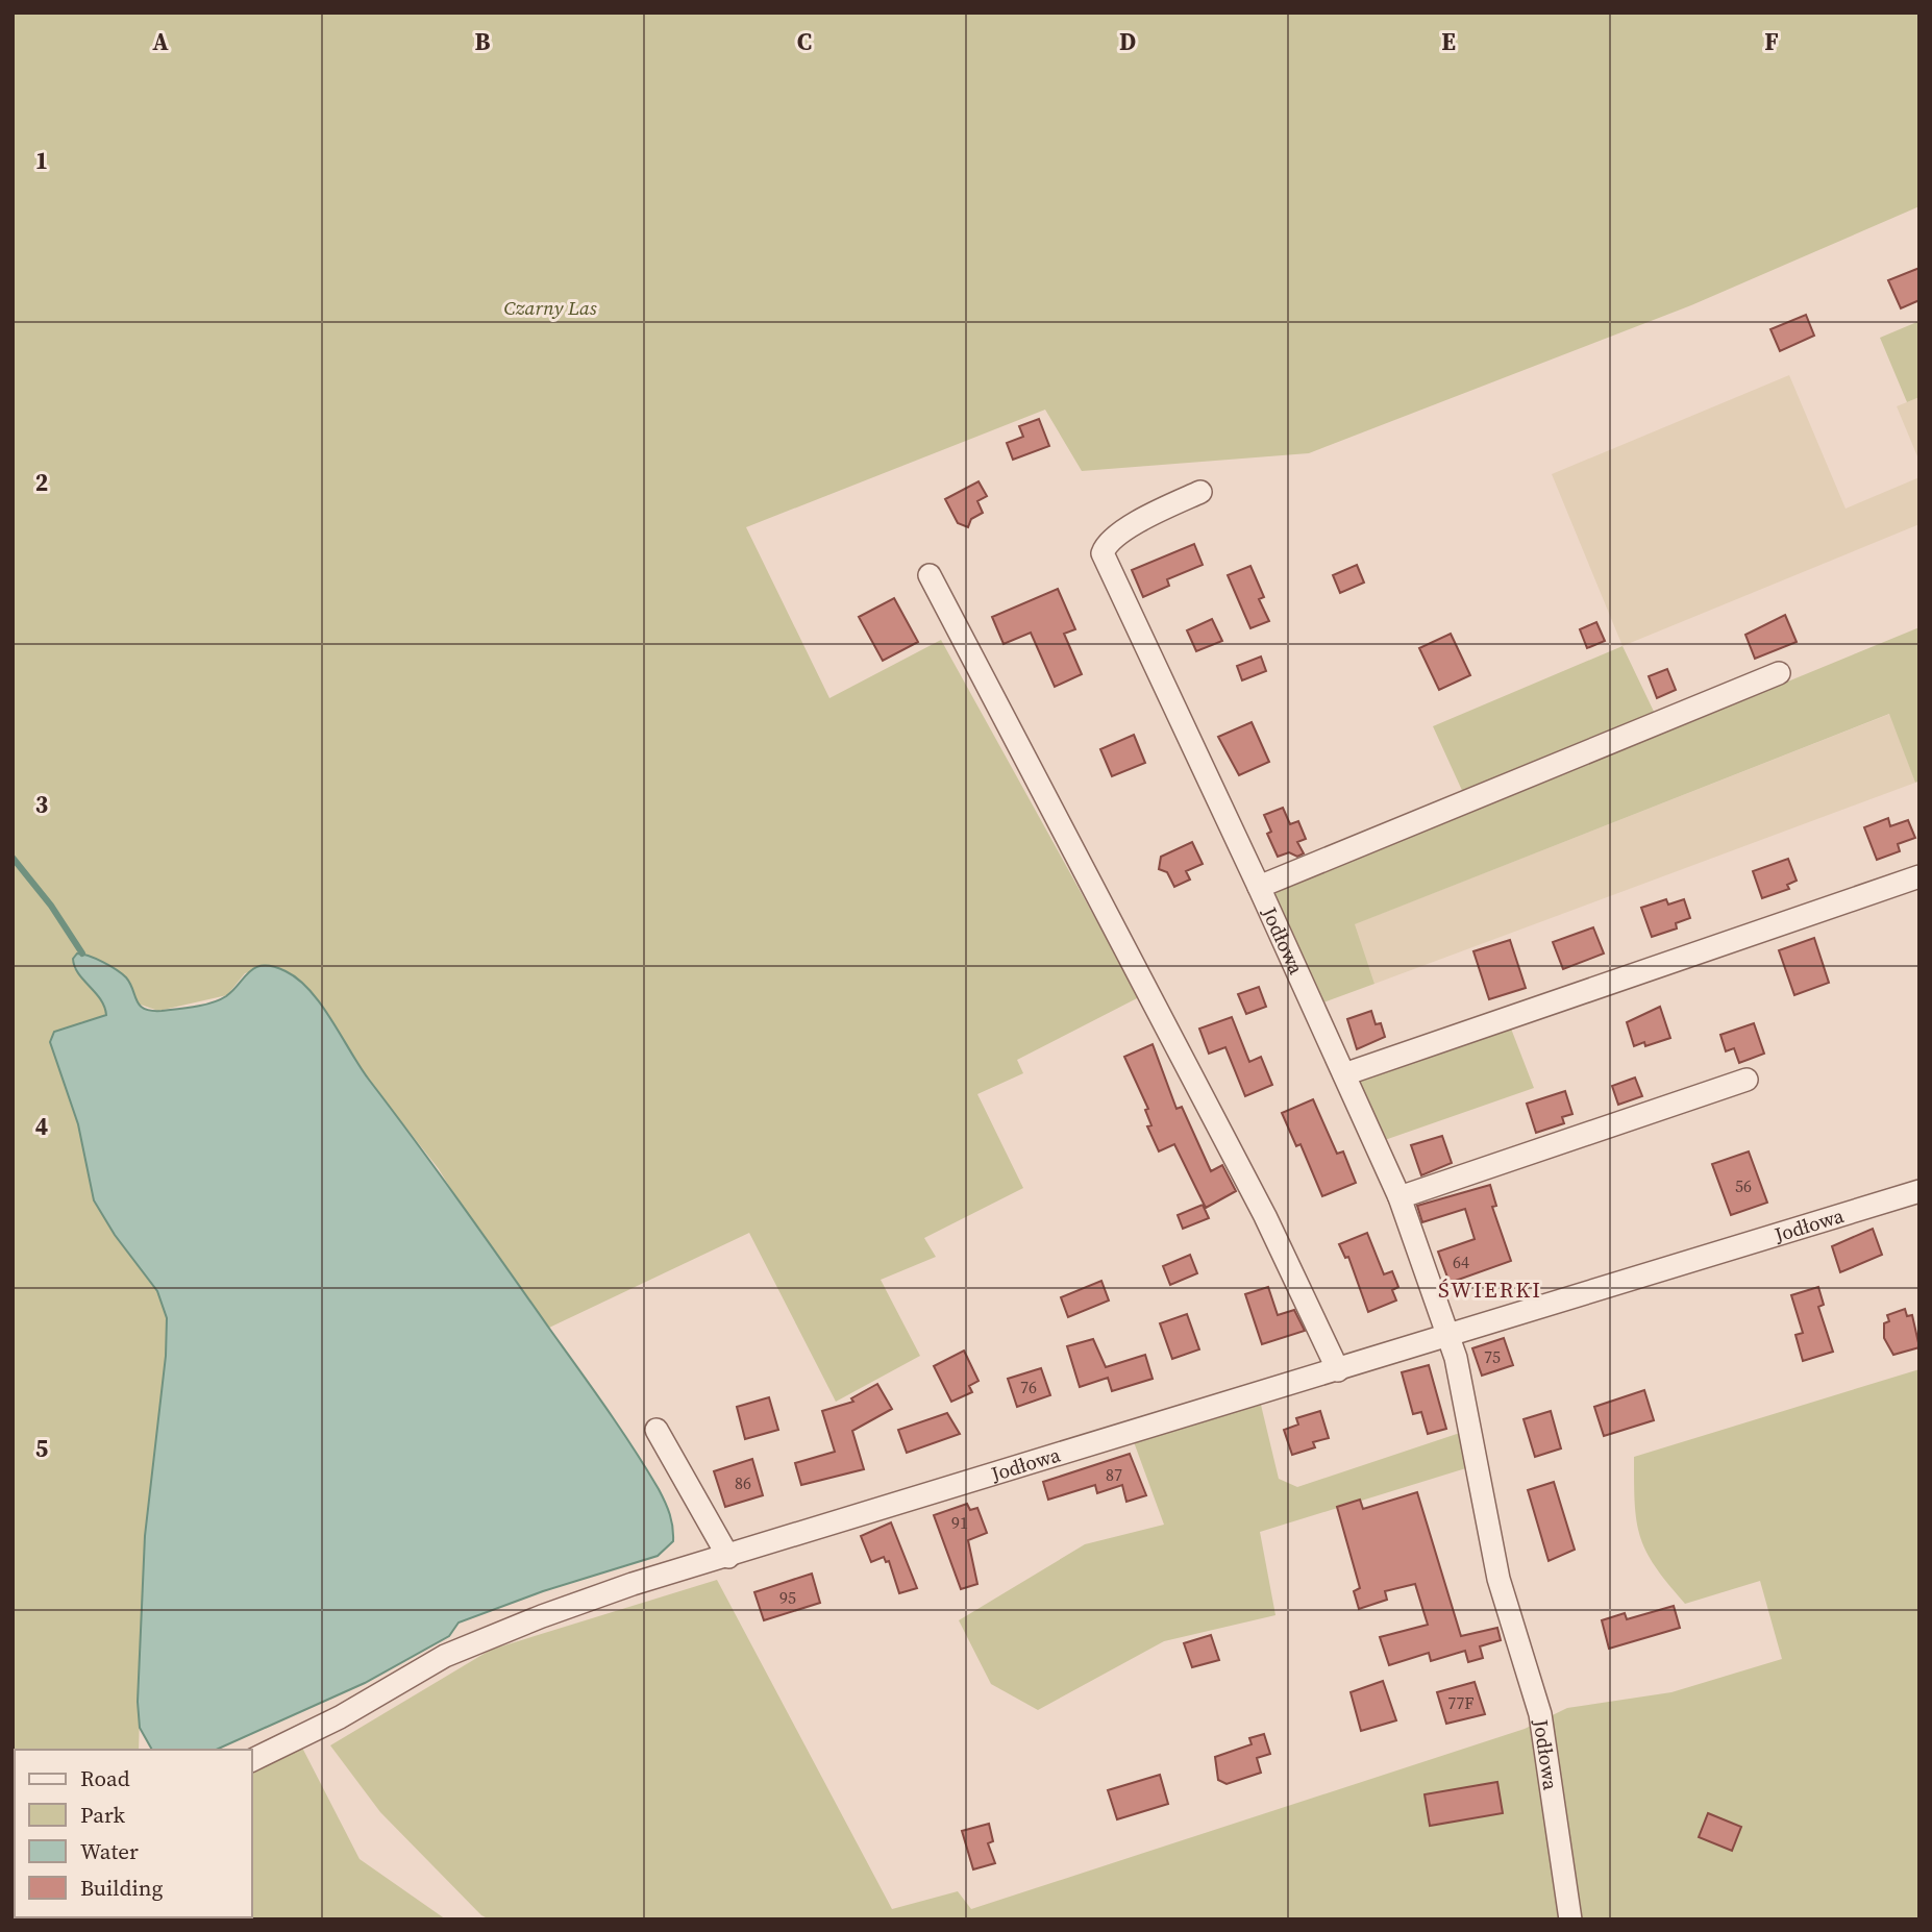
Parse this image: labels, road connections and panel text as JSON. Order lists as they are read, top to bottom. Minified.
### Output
{"streets":{"street":["Jodłowa"]},"districts":["ŚWIERKI"],"parks":["Czarny Las"],"house_numbers":["56","64","75","76","87","86","91","95","77F"],"legend":["Road","Park","Water","Building"],"grid":{"columns":["A","B","C","D","E","F"],"rows":["1","2","3","4","5"]}}
